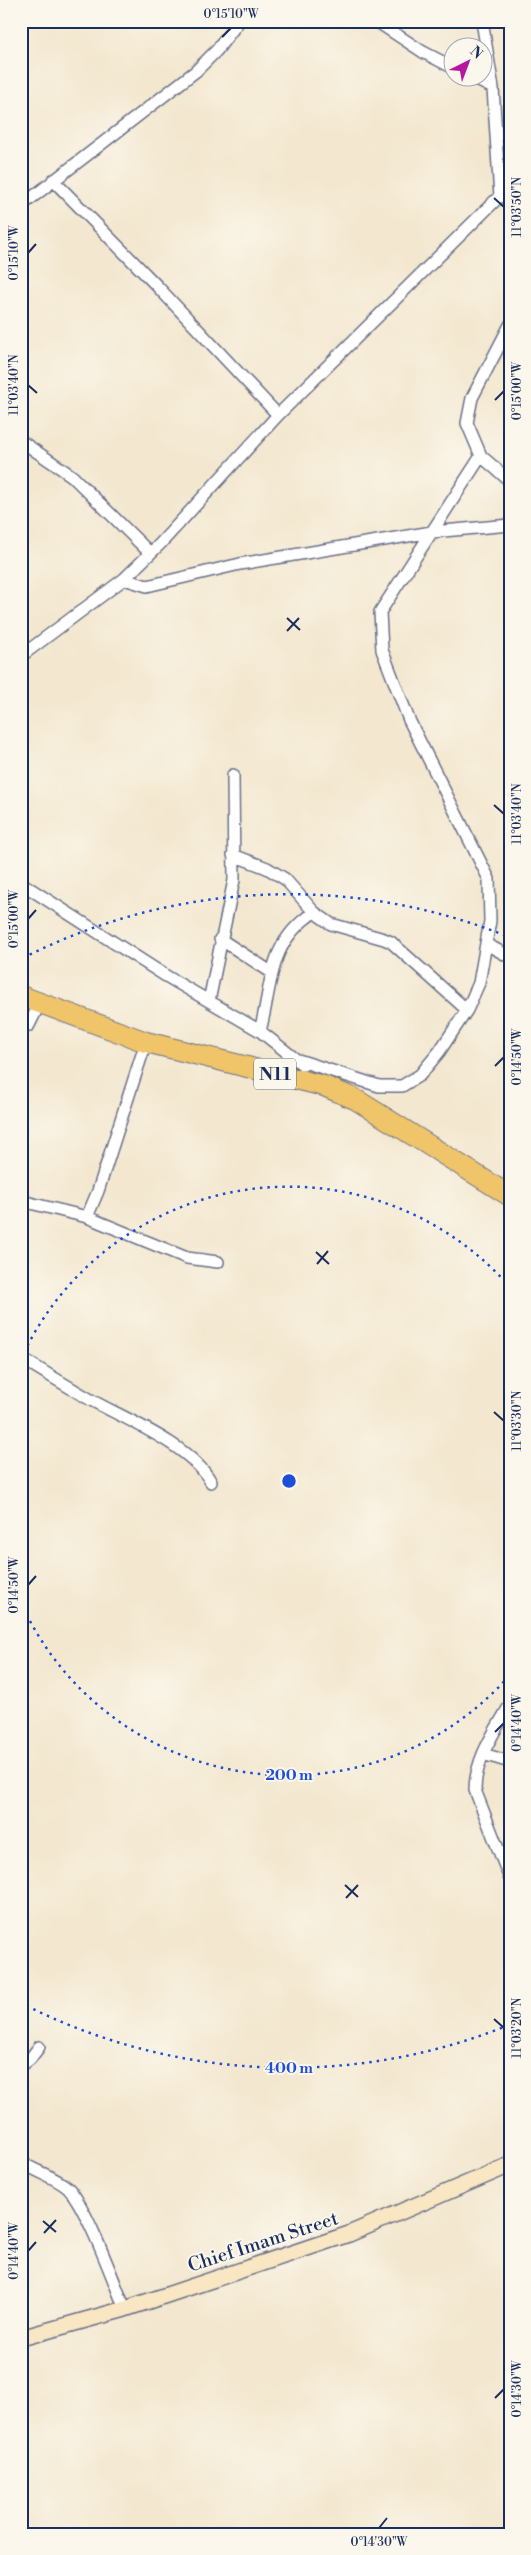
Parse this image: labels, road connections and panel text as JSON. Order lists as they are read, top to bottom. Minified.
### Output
{"streets":{"highway":["N11"],"street":["Chief Imam Street"]},"north":"top right","coordinates":["0°15'10\"W","11°03'50\"N","11°03'40\"N","0°15'00\"W","0°14'50\"W","11°03'30\"N","0°14'40\"W","11°03'20\"N","0°14'30\"W"],"rings":["200 m","400 m"]}
